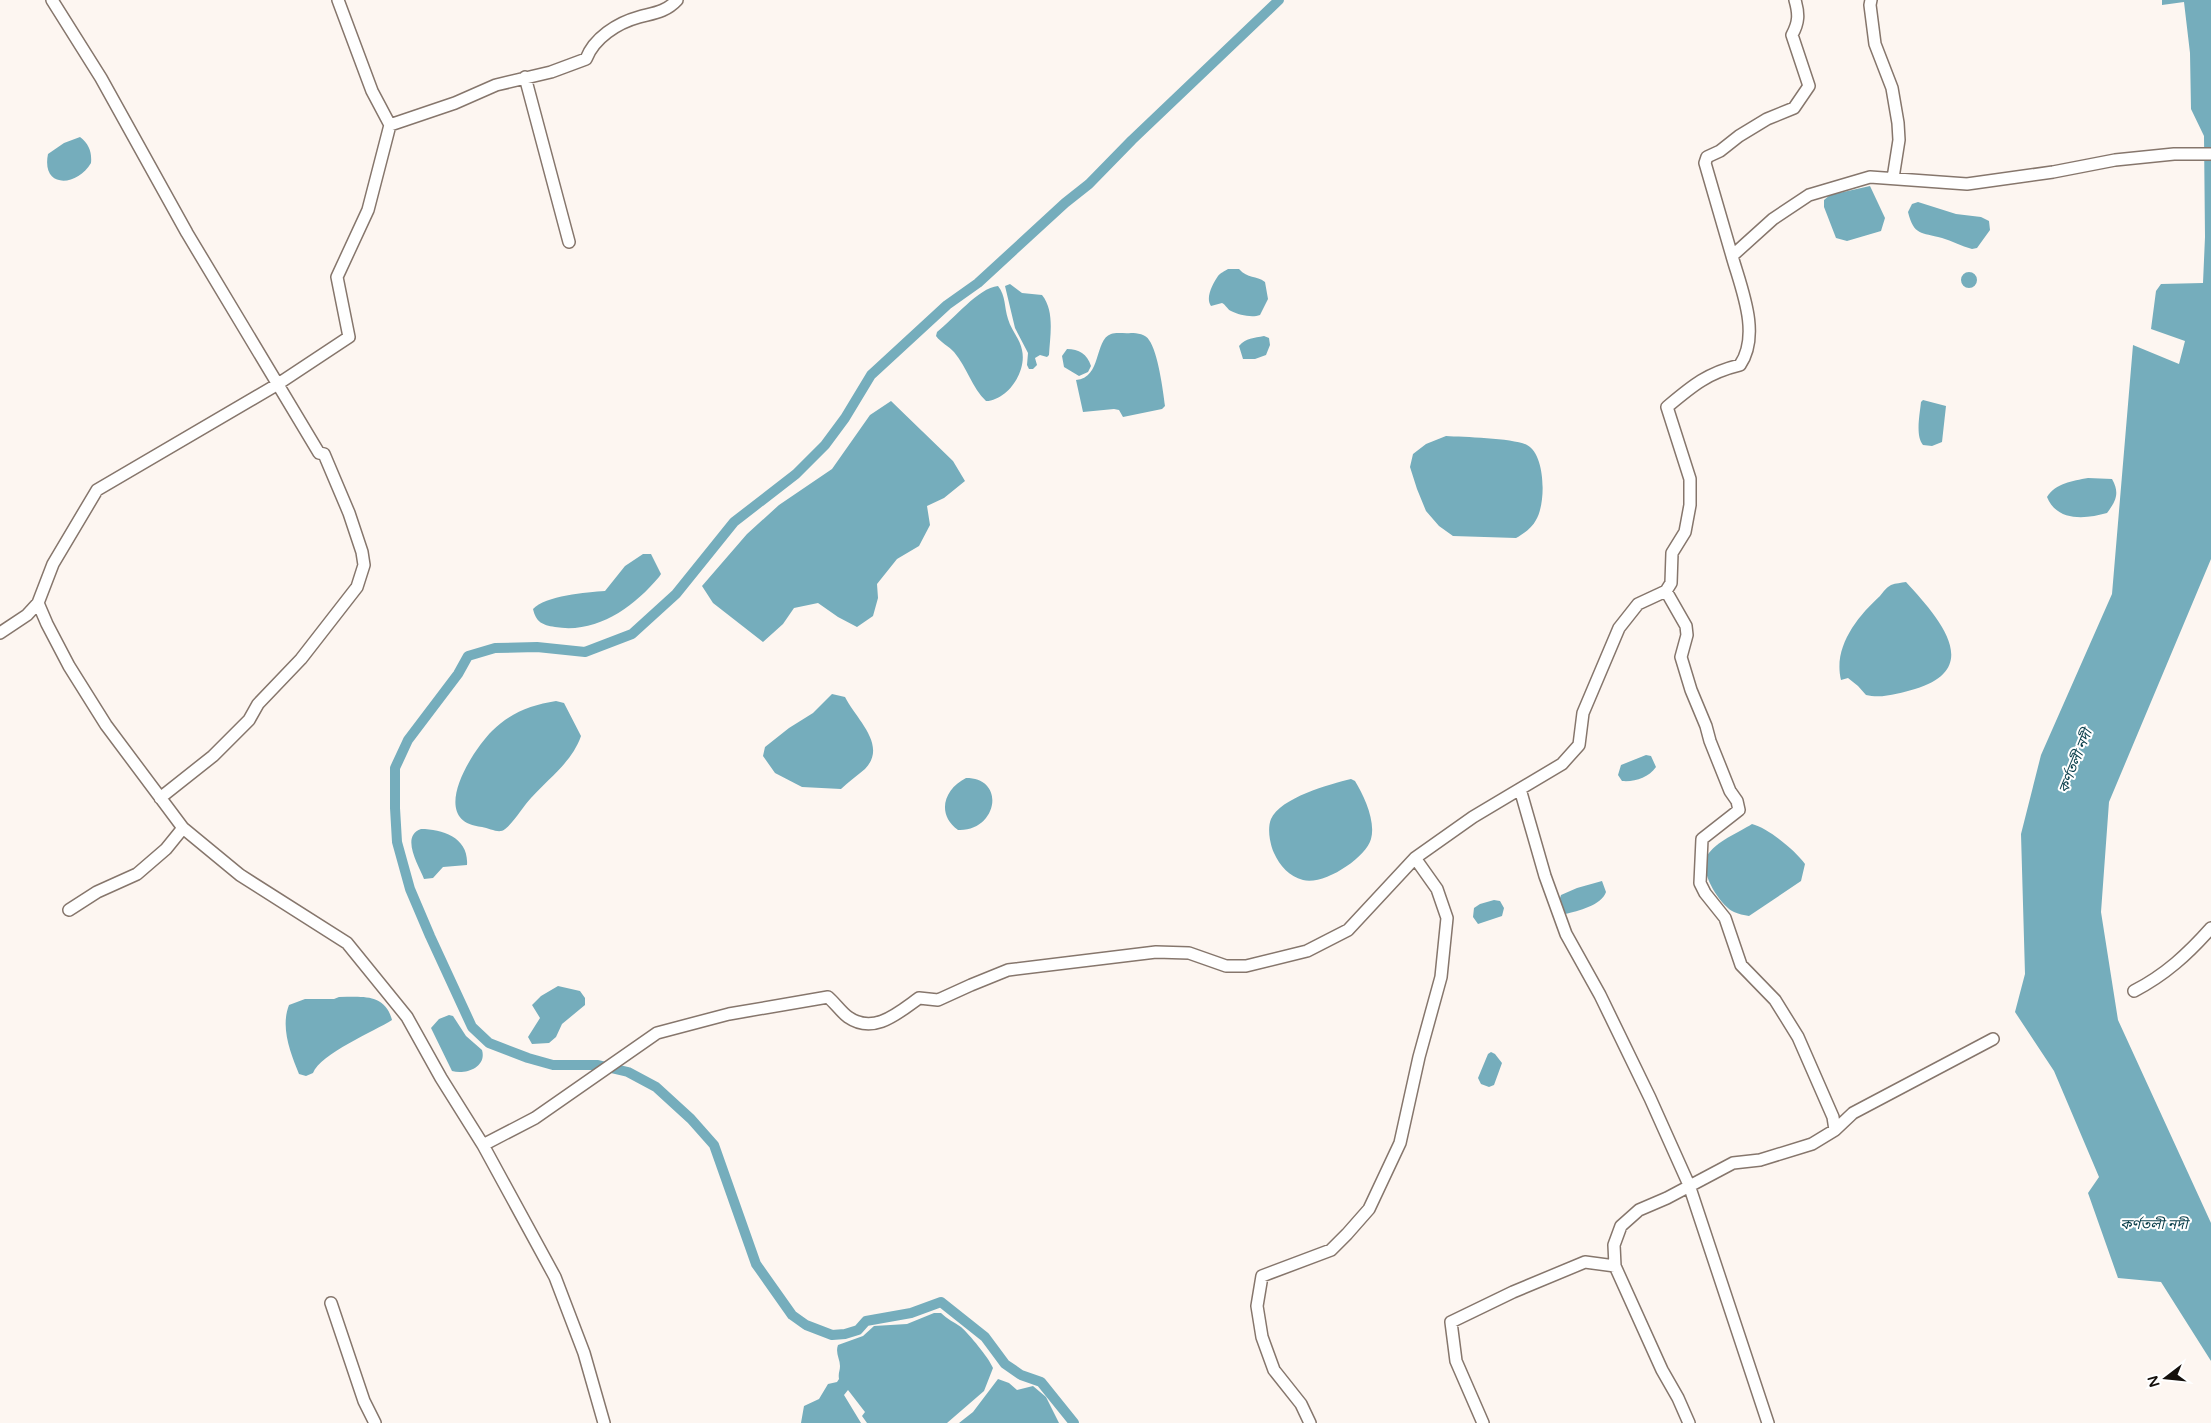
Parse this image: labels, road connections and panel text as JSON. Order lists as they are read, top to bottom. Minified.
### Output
{"water":["কর্ণতলী নদী"],"north":"left"}
